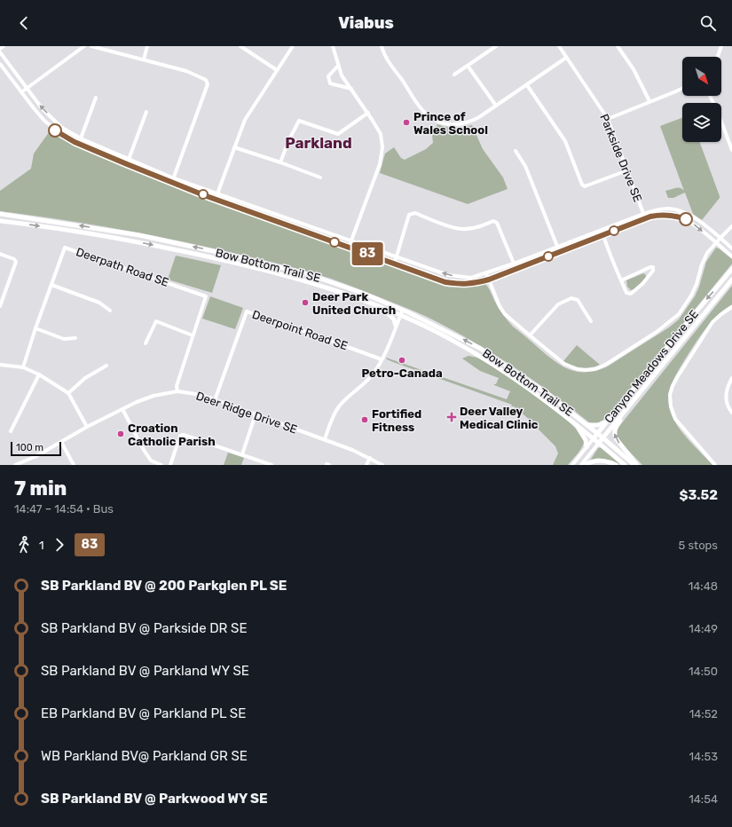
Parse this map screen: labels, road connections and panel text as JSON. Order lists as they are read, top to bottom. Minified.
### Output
{"streets":{"main road":["Bow Bottom Trail SE","Canyon Meadows Drive SE"],"street":["Parkside Drive SE","Deerpath Road SE","Deerpoint Road SE","Deer Ridge Drive SE"]},"crossings":[["Bow Bottom Trail SE","Canyon Meadows Drive SE"],["Deerpath Road SE","Deer Ridge Drive SE"],["Deerpoint Road SE","Deer Ridge Drive SE"]],"districts":["Parkland"],"places":{"other":["Prince of Wales School","Deer Park United Church","Petro-Canada","Fortified Fitness","Croation Catholic Parish"],"health":["Deer Valley Medical Clinic"]},"lines":["bus line 83"],"scale_bar":"100 m","north":"bottom right","page":{"header":"Viabus","on_map":"83","scale":"100 m","heading":["7 min","14:47 – 14:54 · Bus","$3.52"],"legs":["1","83","5 stops"],"list":[{"name":"SB Parkland BV @ 200 Parkglen PL SE","value":"14:48"},{"name":"SB Parkland BV @ Parkside DR SE","value":"14:49"},{"name":"SB Parkland BV @ Parkland WY SE","value":"14:50"},{"name":"EB Parkland BV @ Parkland PL SE","value":"14:52"},{"name":"WB Parkland BV@ Parkland GR SE","value":"14:53"},{"name":"SB Parkland BV @ Parkwood WY SE","value":"14:54"}]}}
